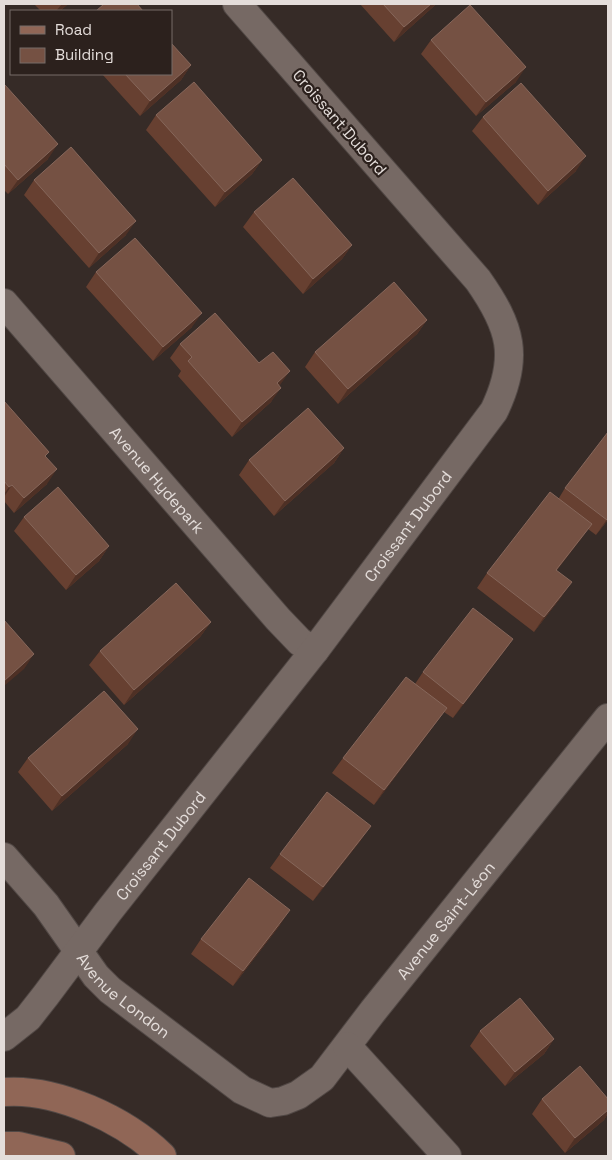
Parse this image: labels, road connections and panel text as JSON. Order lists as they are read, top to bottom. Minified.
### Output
{"streets":{"street":["Croissant Dubord","Avenue Hydepark","Avenue Saint-Léon","Avenue London"]},"crossings":[["Croissant Dubord","Avenue Hydepark"],["Croissant Dubord","Avenue London"],["Avenue Saint-Léon","Avenue London"]],"legend":["Road","Building"]}
